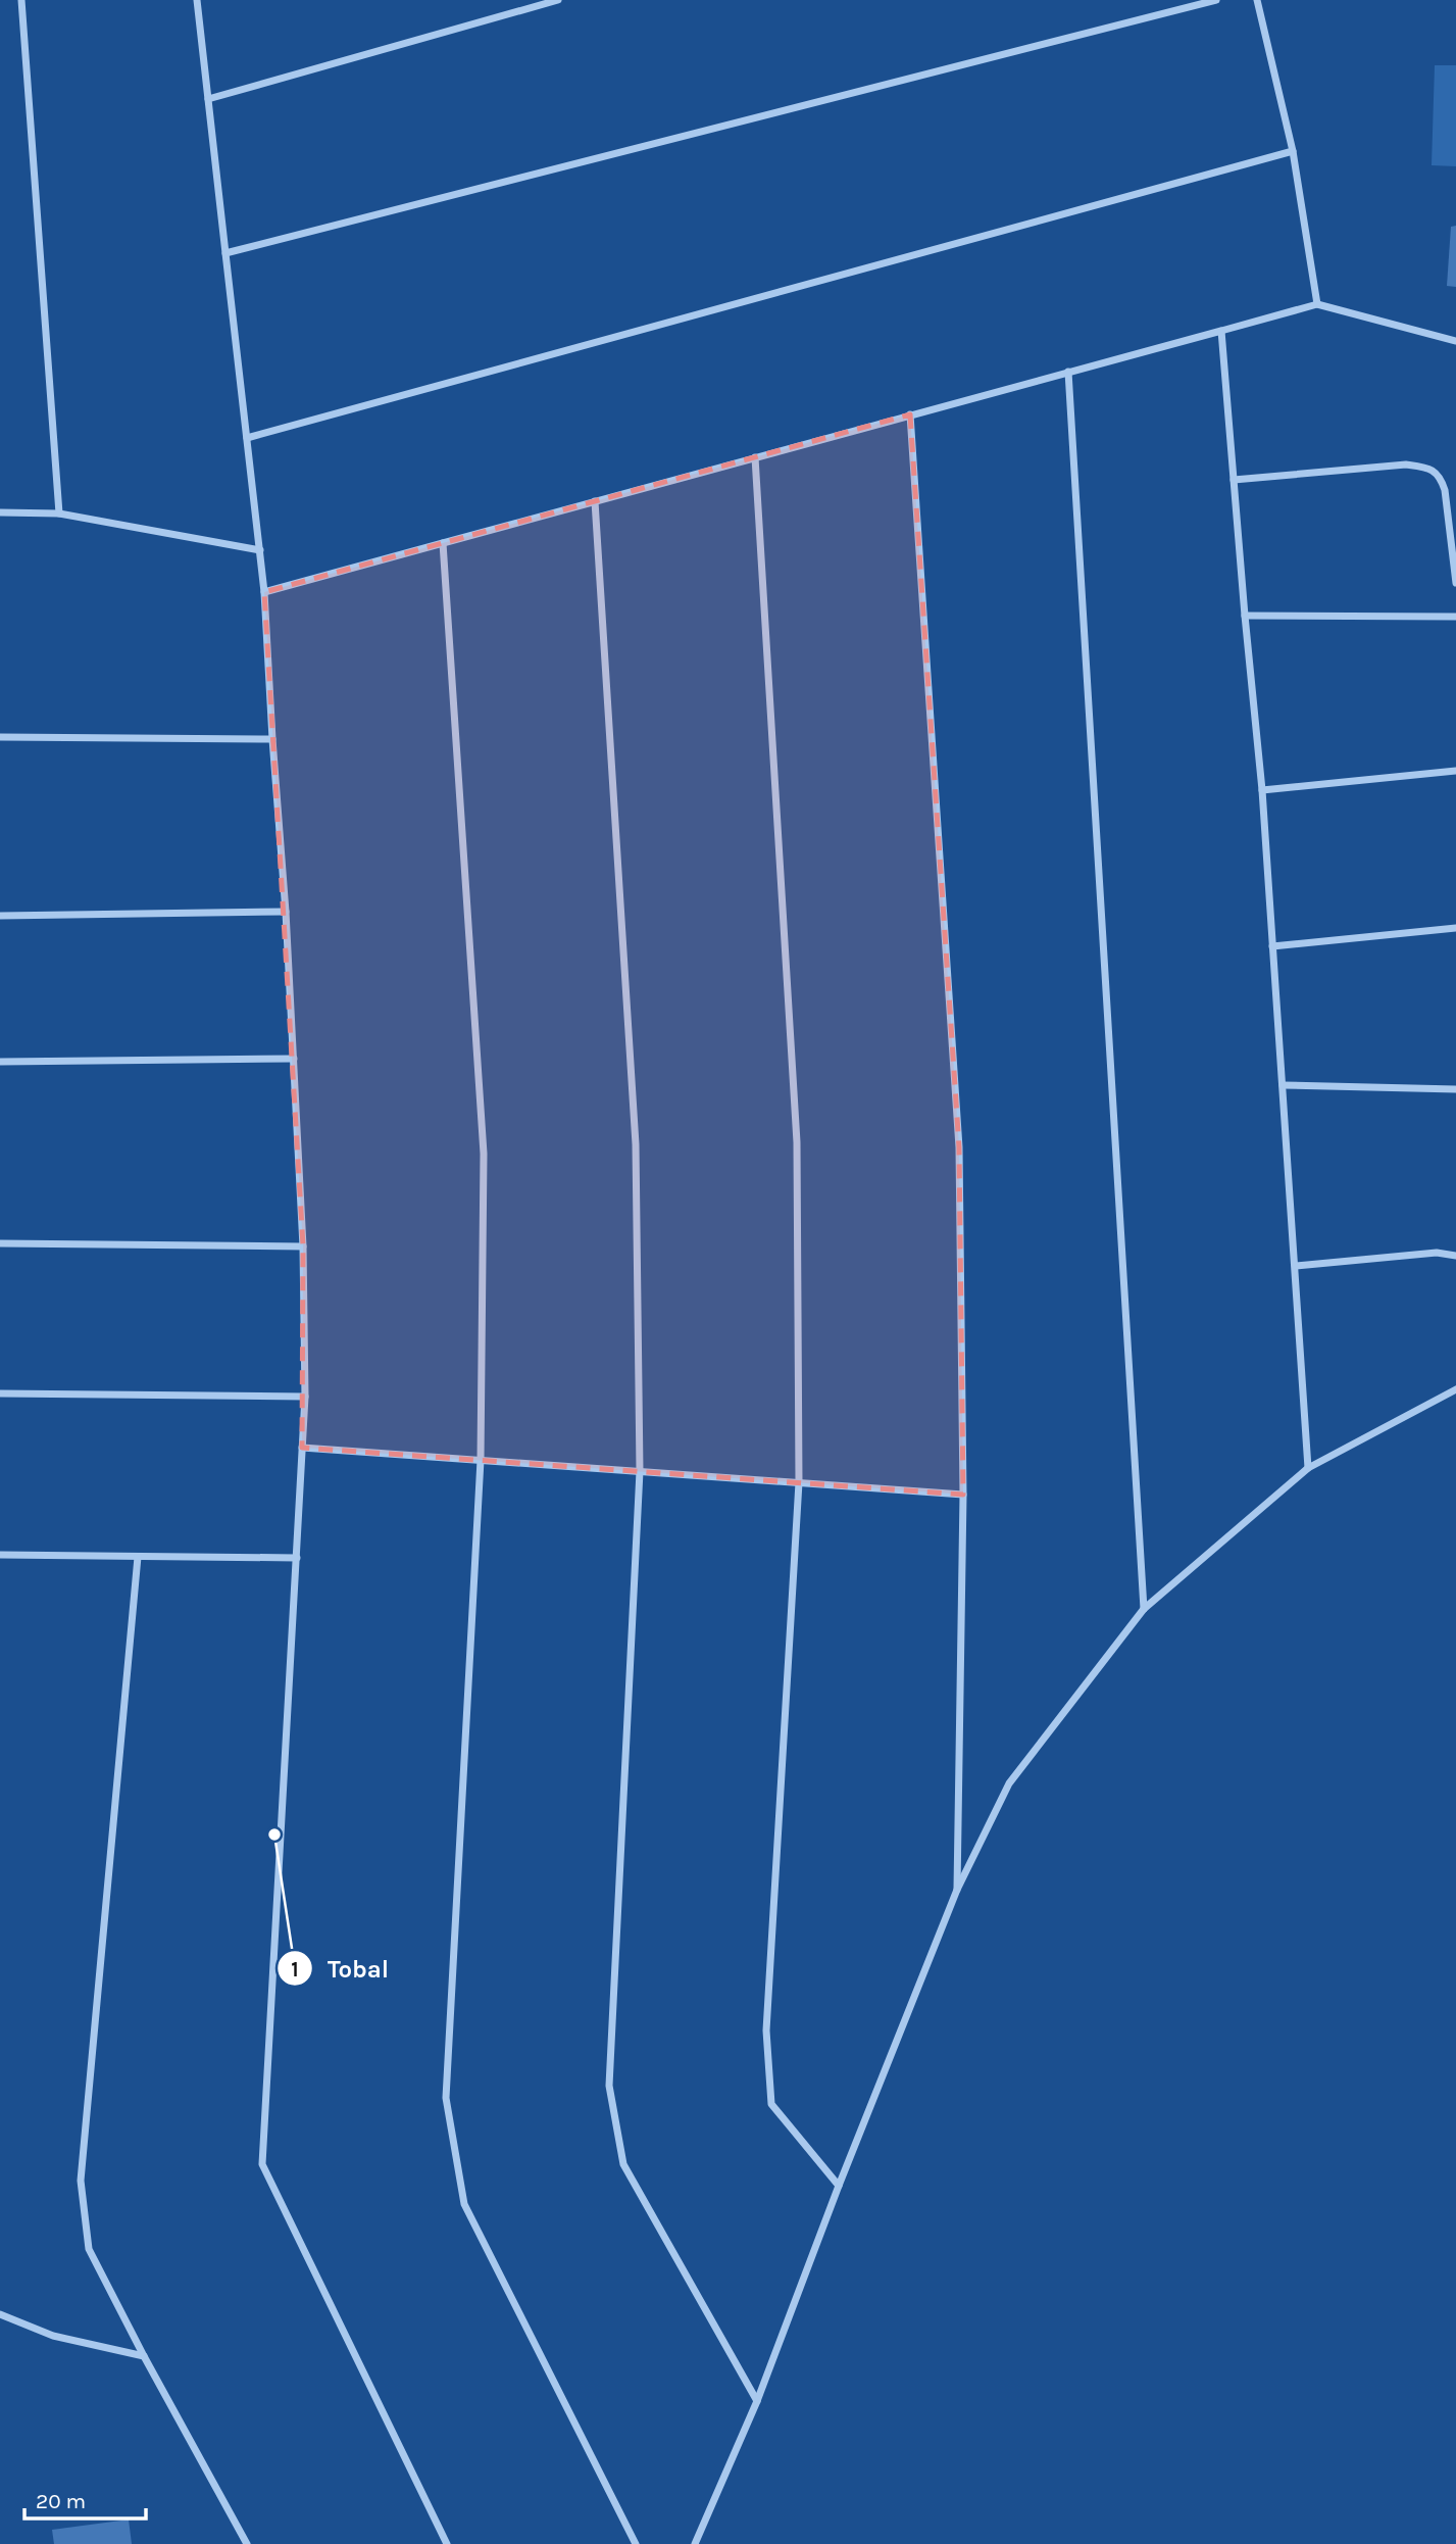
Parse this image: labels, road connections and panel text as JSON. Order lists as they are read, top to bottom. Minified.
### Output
{"places":["Tobal"],"scale_bar":"20 m"}
